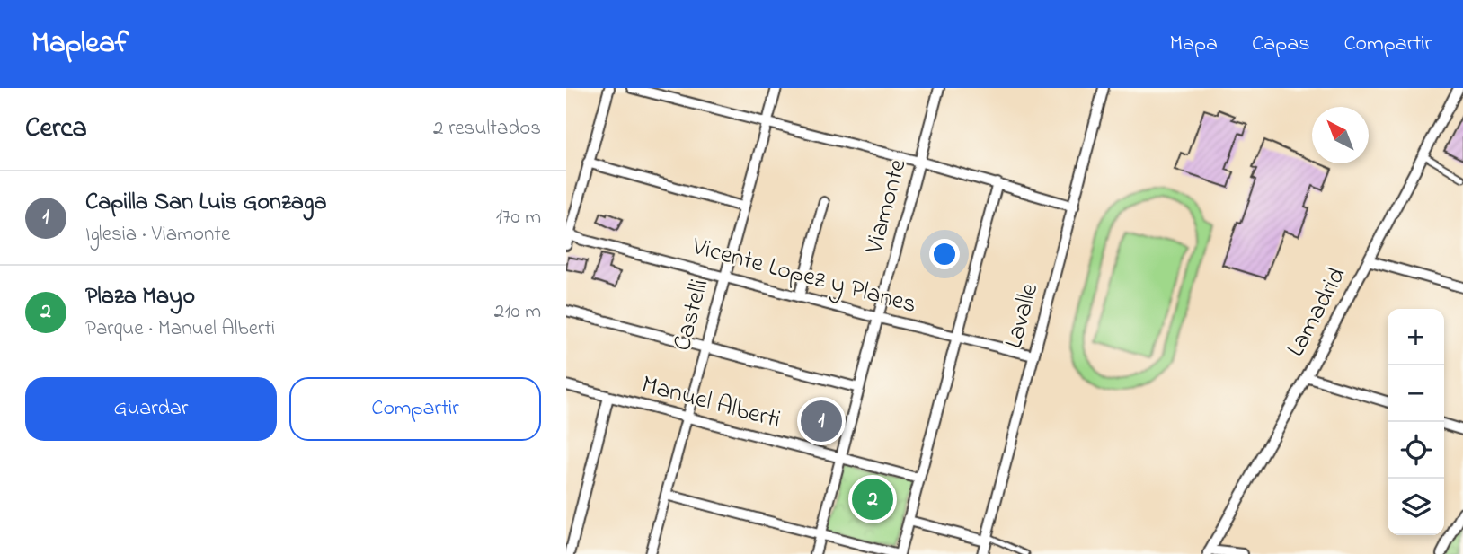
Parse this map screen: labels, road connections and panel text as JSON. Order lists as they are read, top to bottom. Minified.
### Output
{"streets":{"street":["Viamonte","Vicente Lopez y Planes","Lamadrid","Castelli","Lavalle","Manuel Alberti"]},"crossings":[["Viamonte","Vicente Lopez y Planes"],["Viamonte","Manuel Alberti"],["Vicente Lopez y Planes","Castelli"],["Vicente Lopez y Planes","Lavalle"],["Castelli","Manuel Alberti"]],"north":"top left","page":{"header":"Mapleaf","nav":["Mapa","Capas","Compartir"],"heading":["Cerca","2 resultados"],"list":[{"mark":"1","name":"Capilla San Luis Gonzaga","note":"Iglesia · Viamonte","value":"170 m"},{"mark":"2","name":"Plaza Mayo","note":"Parque · Manuel Alberti","value":"210 m"}],"map_buttons":["+","−"],"buttons":["Guardar","Compartir"],"pins":["1","2"]}}
